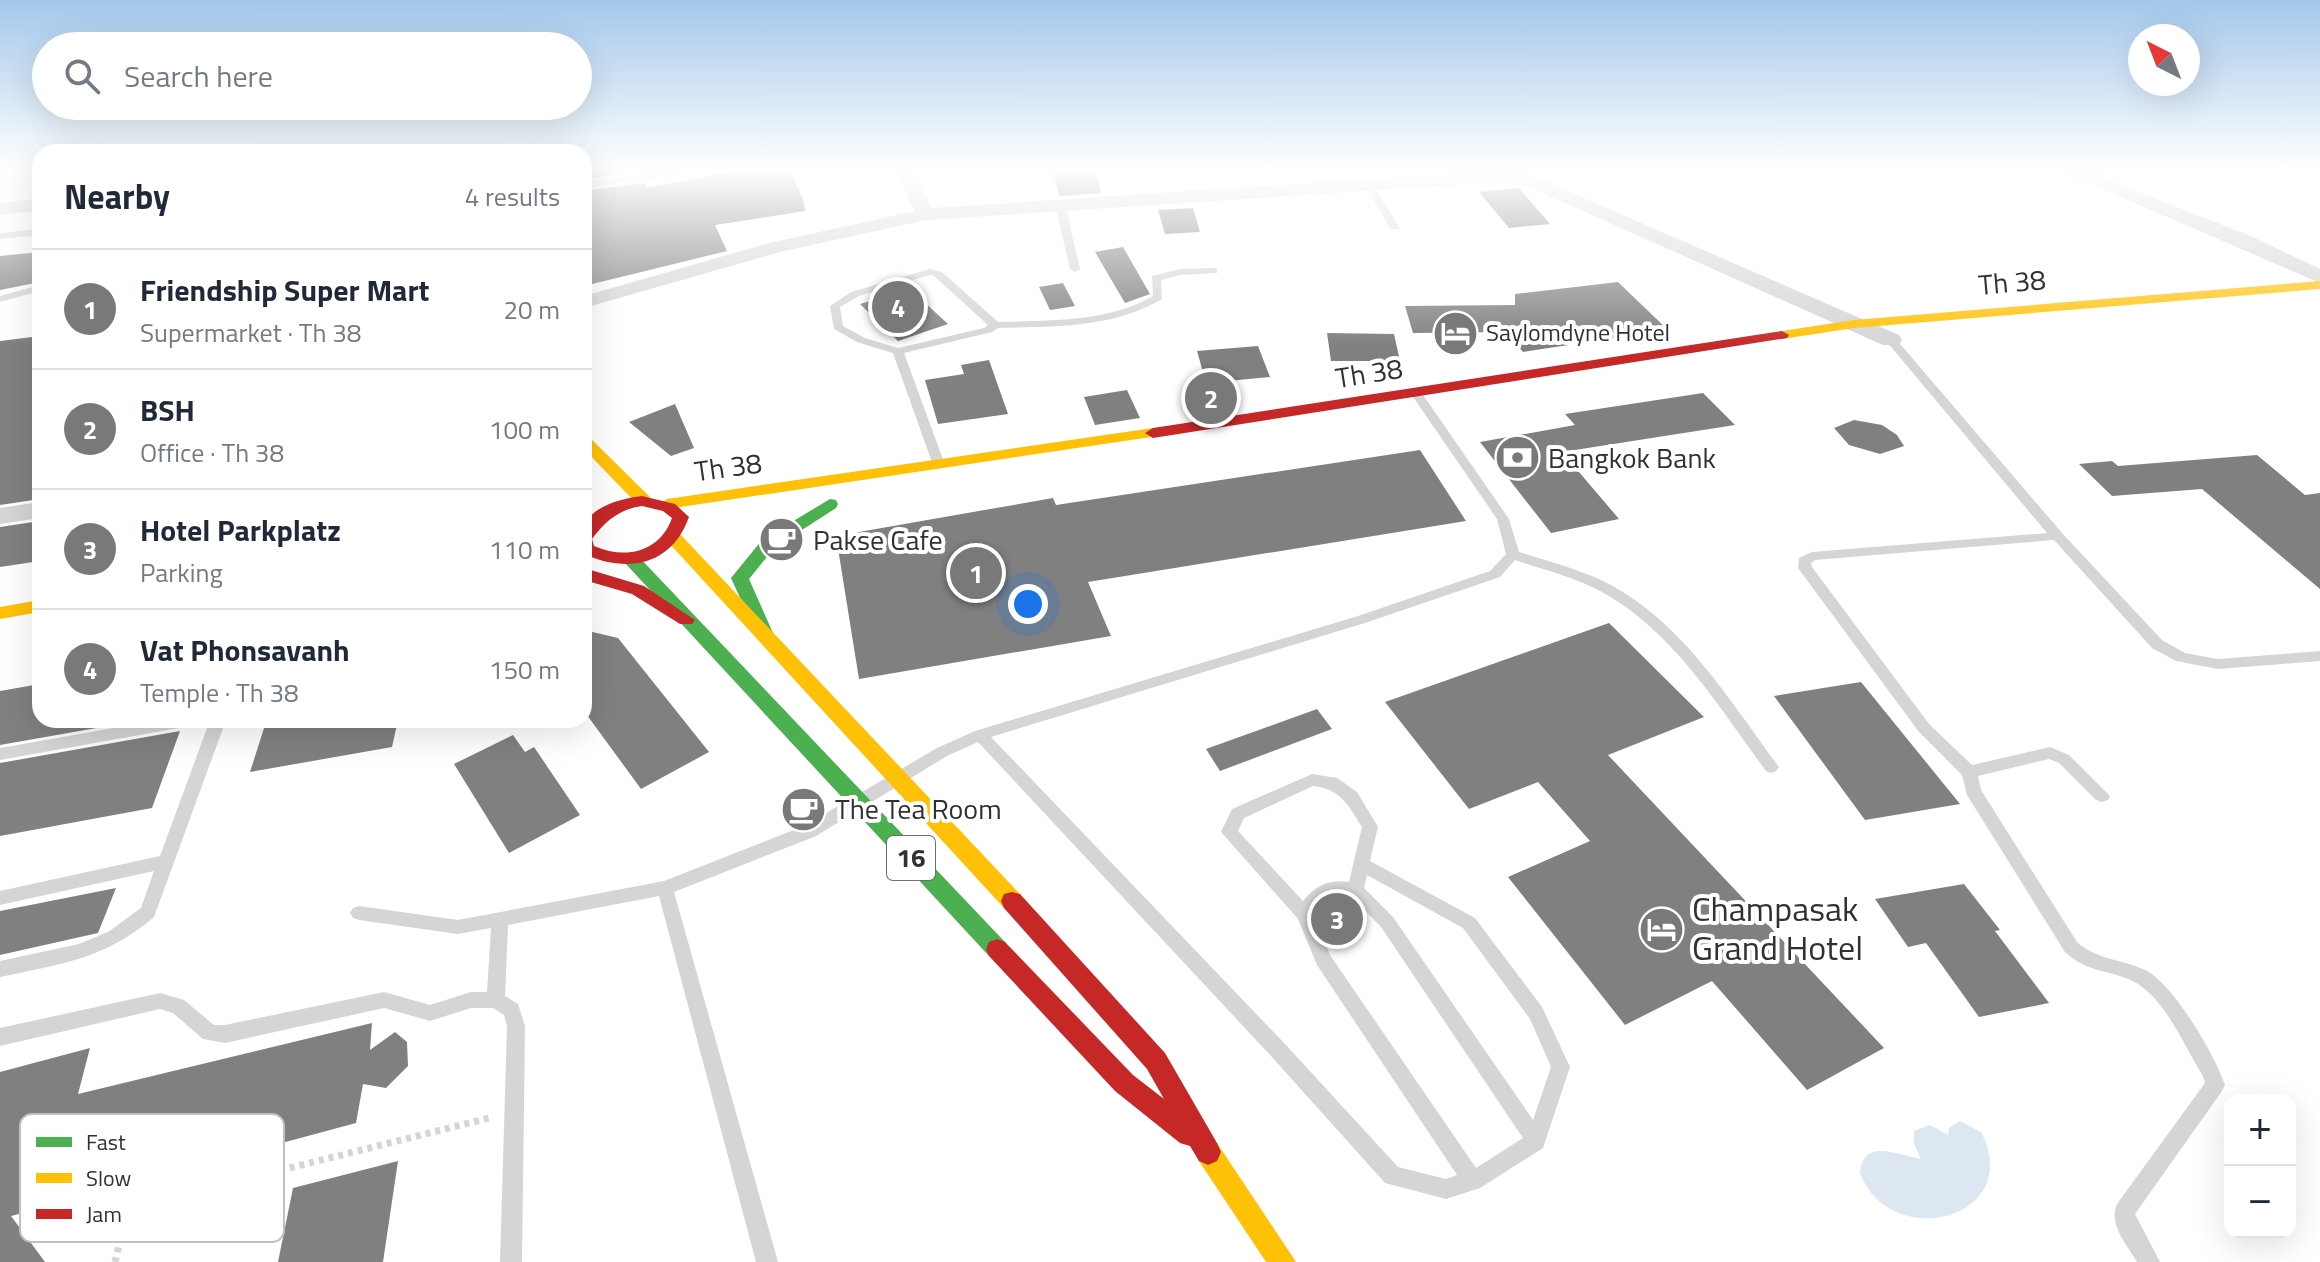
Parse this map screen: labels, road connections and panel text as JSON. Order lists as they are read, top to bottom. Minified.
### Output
{"streets":{"main road":["Th 38","16"]},"crossings":[["Th 38","16"]],"places":{"hotel":["Saylomdyne Hotel","Champasak Grand Hotel"],"bank":["Bangkok Bank"],"cafe":["Pakse Cafe","The Tea Room"]},"legend":["Fast","Slow","Jam"],"north":"top left","page":{"search":"Search here","heading":["Nearby","4 results"],"list":[{"mark":"1","name":"Friendship Super Mart","note":"Supermarket · Th 38","value":"20 m"},{"mark":"2","name":"BSH","note":"Office · Th 38","value":"100 m"},{"mark":"3","name":"Hotel Parkplatz","note":"Parking","value":"110 m"},{"mark":"4","name":"Vat Phonsavanh","note":"Temple · Th 38","value":"150 m"}],"pins":["4","2","1","3"],"map_buttons":["+","−"]}}
